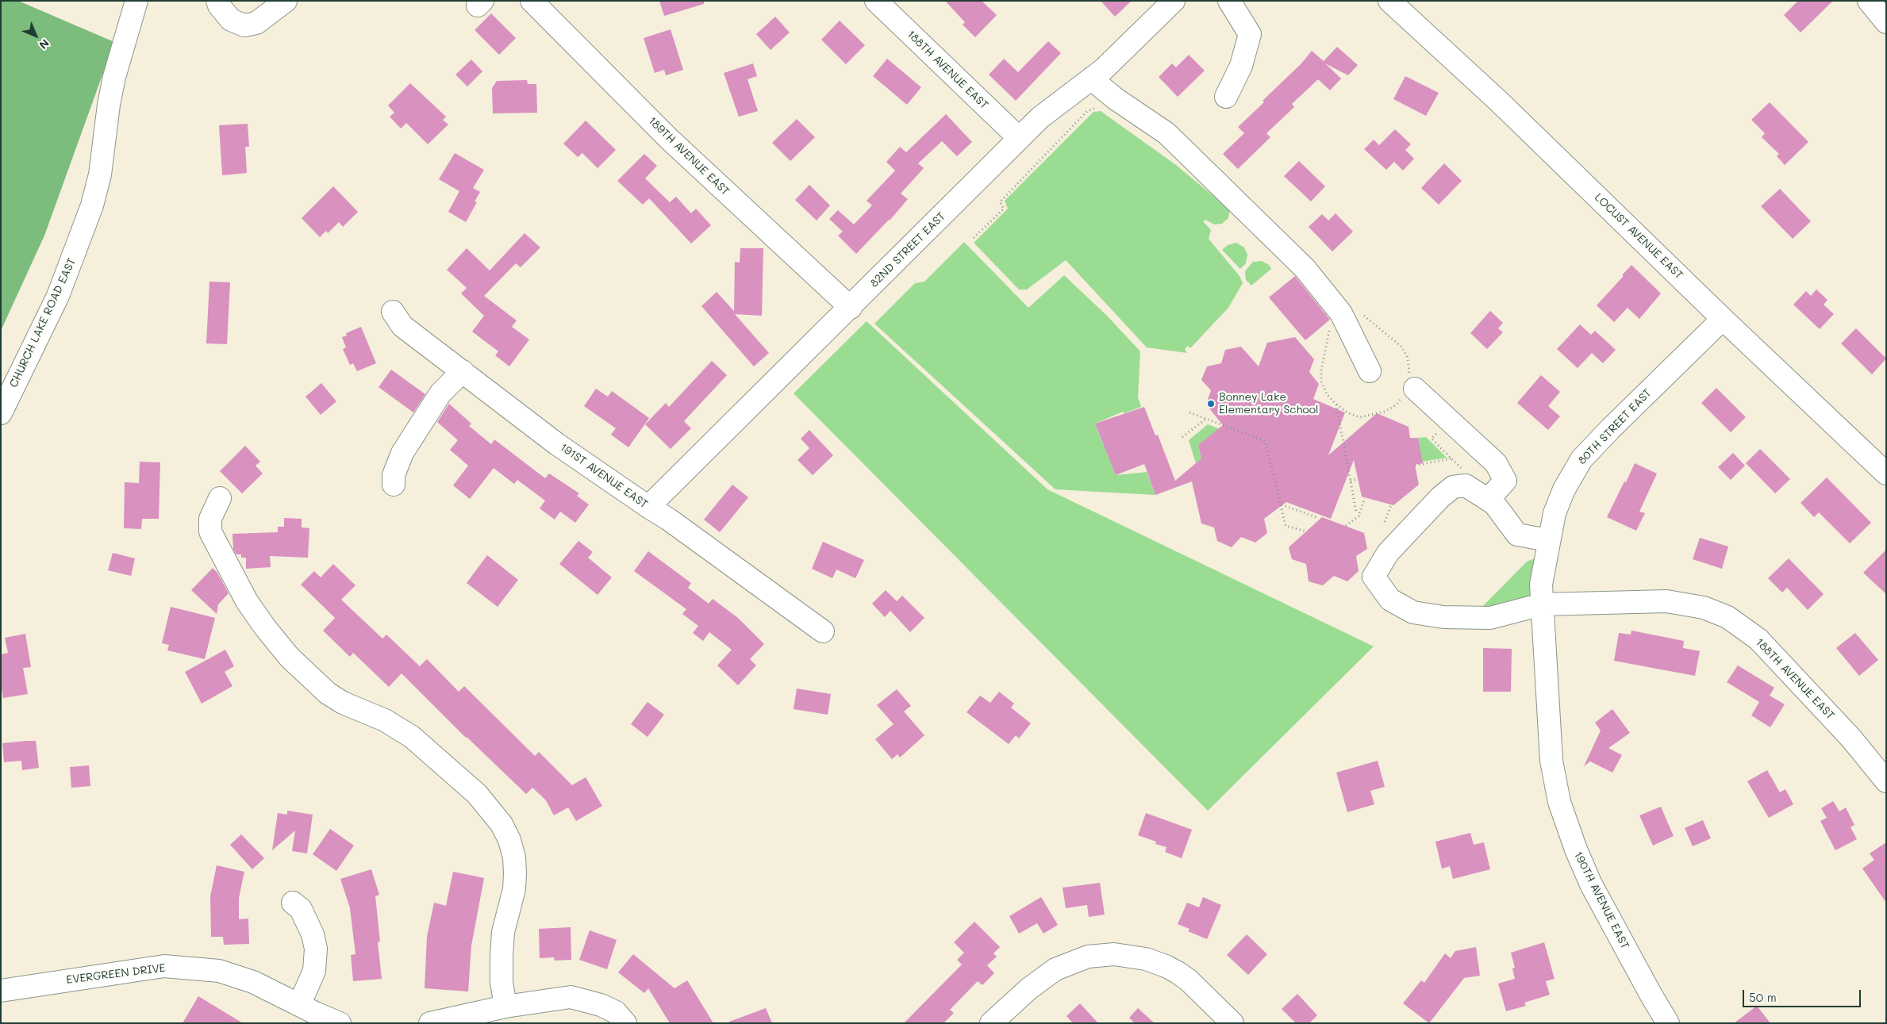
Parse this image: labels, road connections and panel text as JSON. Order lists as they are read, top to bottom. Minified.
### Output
{"streets":{"street":["188TH AVENUE EAST","189TH AVENUE EAST","LOCUST AVENUE EAST","82ND STREET EAST","CHURCH LAKE ROAD EAST","80TH STREET EAST","191ST AVENUE EAST","190TH AVENUE EAST","EVERGREEN DRIVE"]},"crossings":[["188TH AVENUE EAST","82ND STREET EAST"],["188TH AVENUE EAST","80TH STREET EAST"],["188TH AVENUE EAST","190TH AVENUE EAST"],["189TH AVENUE EAST","82ND STREET EAST"],["LOCUST AVENUE EAST","80TH STREET EAST"],["82ND STREET EAST","191ST AVENUE EAST"],["80TH STREET EAST","190TH AVENUE EAST"]],"places":["Bonney Lake Elementary School"],"scale_bar":"50 m","north":"bottom right"}
